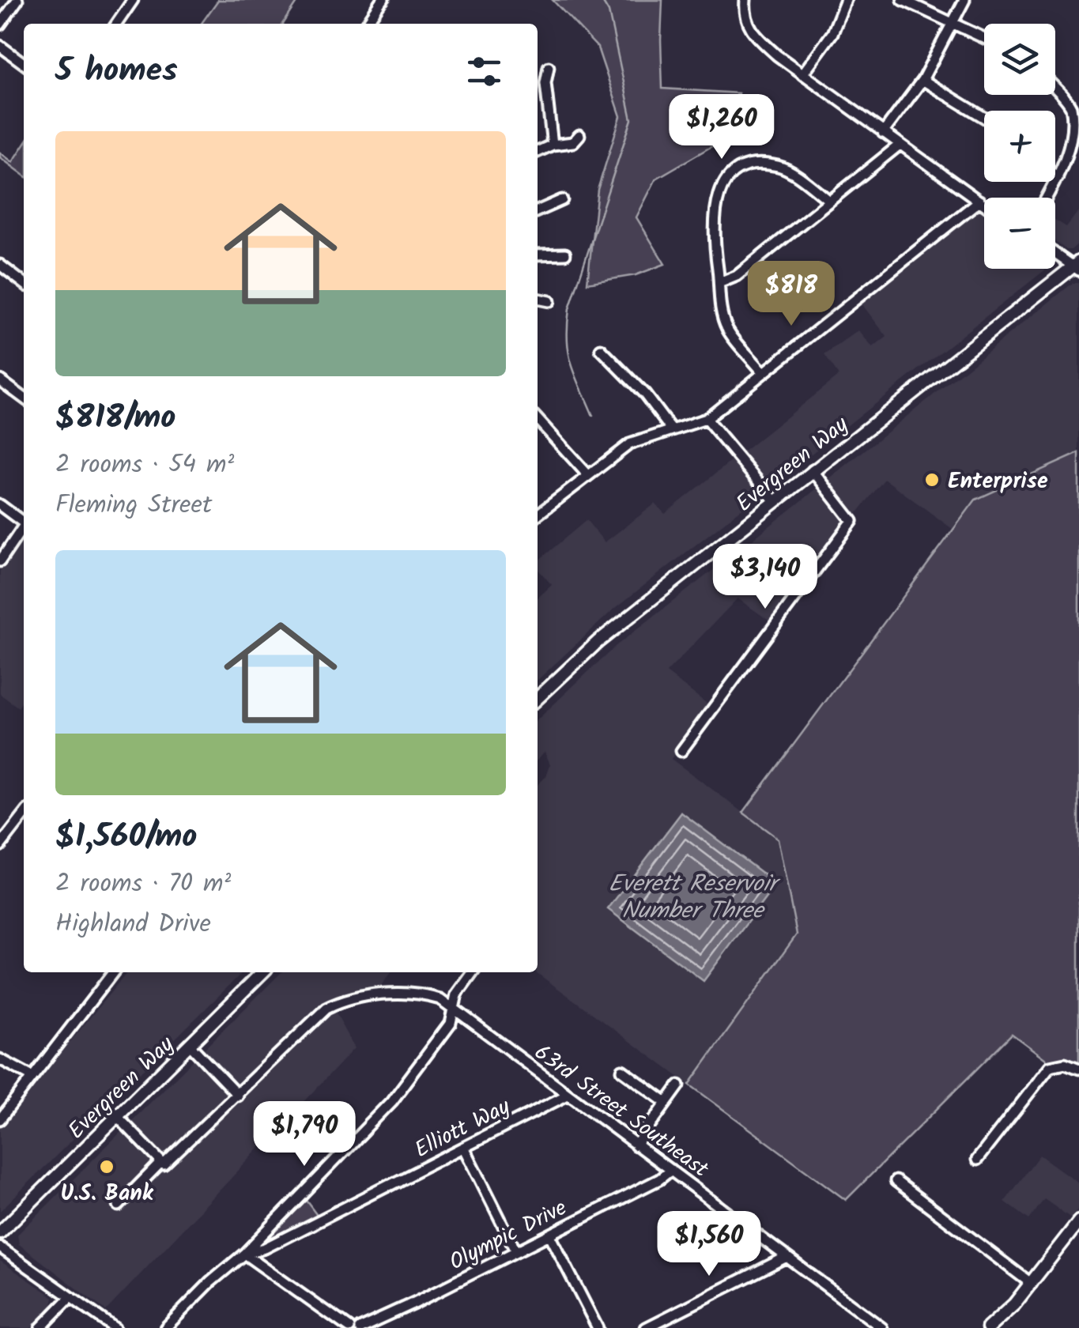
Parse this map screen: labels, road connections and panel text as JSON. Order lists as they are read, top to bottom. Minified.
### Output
{"streets":{"main road":["Evergreen Way"],"street":["63rd Street Southeast","Elliott Way","Olympic Drive"]},"crossings":[["63rd Street Southeast","Elliott Way"],["63rd Street Southeast","Olympic Drive"]],"water":["Everett Reservoir Number Three"],"places":["Enterprise","U.S. Bank"],"page":{"map_buttons":["+","−"],"heading":"5 homes","price":["$1,260","$818","$3,140","$1,790","$1,560"],"list":[{"name":"$818/mo","note":"2 rooms · 54 m² · Fleming Street"},{"name":"$1,560/mo","note":"2 rooms · 70 m² · Highland Drive"}]}}
